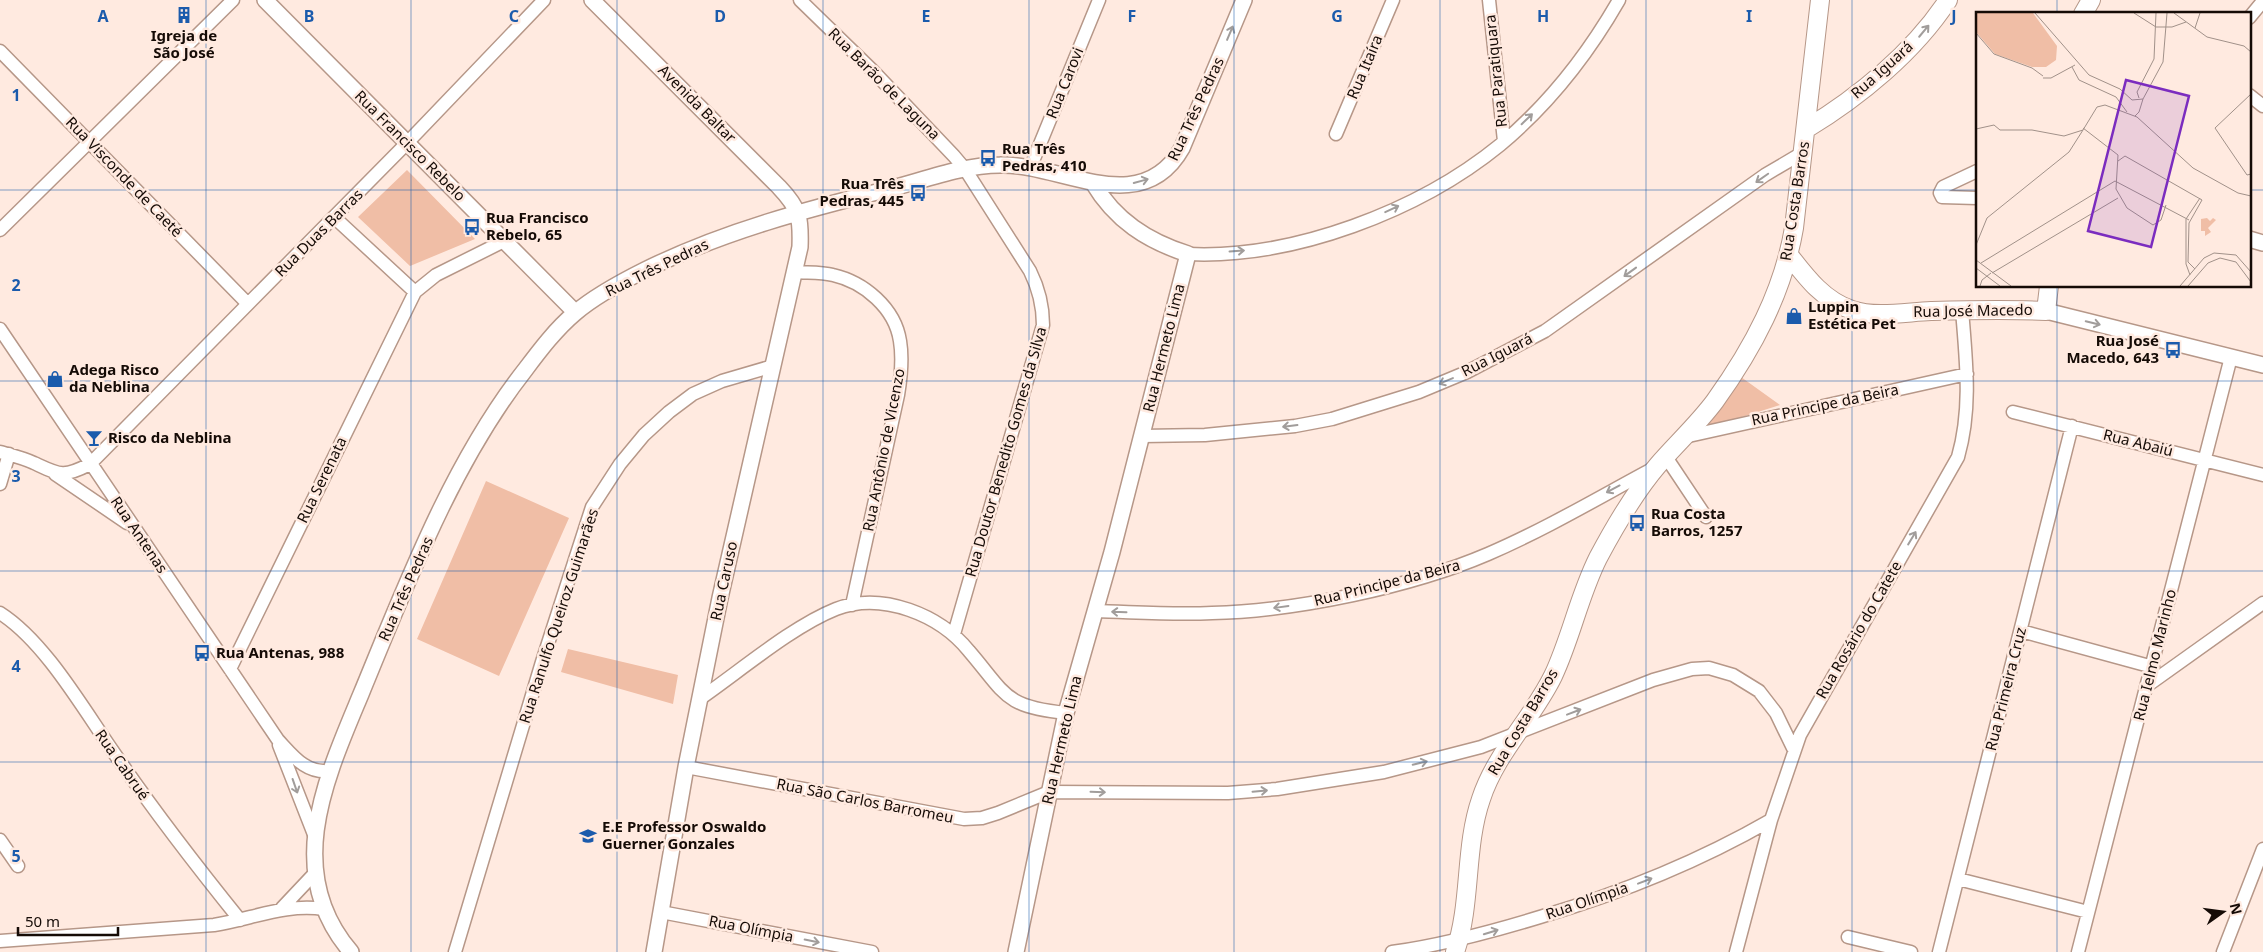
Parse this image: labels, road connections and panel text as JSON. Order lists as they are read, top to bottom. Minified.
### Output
{"streets":{"main road":["Rua Iguará","Rua Costa Barros","Rua José Macedo"],"street":["Rua Itaíra","Rua Paratiquara","Rua Carovi","Rua Barão de Laguna","Avenida Baltar","Rua Três Pedras","Rua Francisco Rebelo","Rua Visconde de Caeté","Rua Duas Barras","Rua Hermeto Lima","Rua Principe da Beira","Rua Abaiú","Rua Antônio de Vicenzo","Rua Doutor Benedito Gomes da Silva","Rua Serenata","Rua Antenas","Rua Caruso","Rua Ranulfo Queiroz Guimarães","Rua Rosário do Catete","Rua Ielmo Marinho","Rua Primeira Cruz","Rua Cabrué","Rua São Carlos Barromeu","Rua Olímpia"]},"crossings":[["Rua Iguará","Rua Costa Barros"],["Rua Iguará","Rua Hermeto Lima"],["Rua Carovi","Rua Três Pedras"],["Rua Barão de Laguna","Rua Três Pedras"],["Rua Barão de Laguna","Rua Doutor Benedito Gomes da Silva"],["Avenida Baltar","Rua Três Pedras"],["Avenida Baltar","Rua Caruso"],["Rua Três Pedras","Rua Francisco Rebelo"],["Rua Três Pedras","Rua Doutor Benedito Gomes da Silva"],["Rua Três Pedras","Rua Antenas"],["Rua Três Pedras","Rua Caruso"],["Rua Francisco Rebelo","Rua Duas Barras"],["Rua Visconde de Caeté","Rua Duas Barras"],["Rua Costa Barros","Rua José Macedo"],["Rua Costa Barros","Rua Principe da Beira"],["Rua Costa Barros","Rua São Carlos Barromeu"],["Rua Costa Barros","Rua Olímpia"],["Rua Duas Barras","Rua Antenas"],["Rua José Macedo","Rua Rosário do Catete"],["Rua José Macedo","Rua Ielmo Marinho"],["Rua Hermeto Lima","Rua Principe da Beira"],["Rua Hermeto Lima","Rua São Carlos Barromeu"],["Rua Principe da Beira","Rua Rosário do Catete"],["Rua Abaiú","Rua Ielmo Marinho"],["Rua Abaiú","Rua Primeira Cruz"],["Rua Antônio de Vicenzo","Rua Caruso"],["Rua Serenata","Rua Antenas"],["Rua Caruso","Rua Ranulfo Queiroz Guimarães"],["Rua Caruso","Rua São Carlos Barromeu"],["Rua Caruso","Rua Olímpia"],["Rua Rosário do Catete","Rua São Carlos Barromeu"],["Rua Rosário do Catete","Rua Olímpia"]],"one_way":["Rua José Macedo","Rua Principe da Beira","Rua Rosário do Catete","Rua São Carlos Barromeu","Rua Olímpia"],"places":{"building":["Igreja de São José"],"bus stop":["Rua Três Pedras, 410","Rua Três Pedras, 445","Rua Francisco Rebelo, 65","Rua José Macedo, 643","Rua Costa Barros, 1257","Rua Antenas, 988"],"shop":["Luppin Estética Pet","Adega Risco da Neblina"],"bar":["Risco da Neblina"],"school or university":["E.E Professor Oswaldo Guerner Gonzales"]},"scale_bar":"50 m","north":"right","grid":{"columns":["A","B","C","D","E","F","G","H","I","J"],"rows":["1","2","3","4","5"]}}
